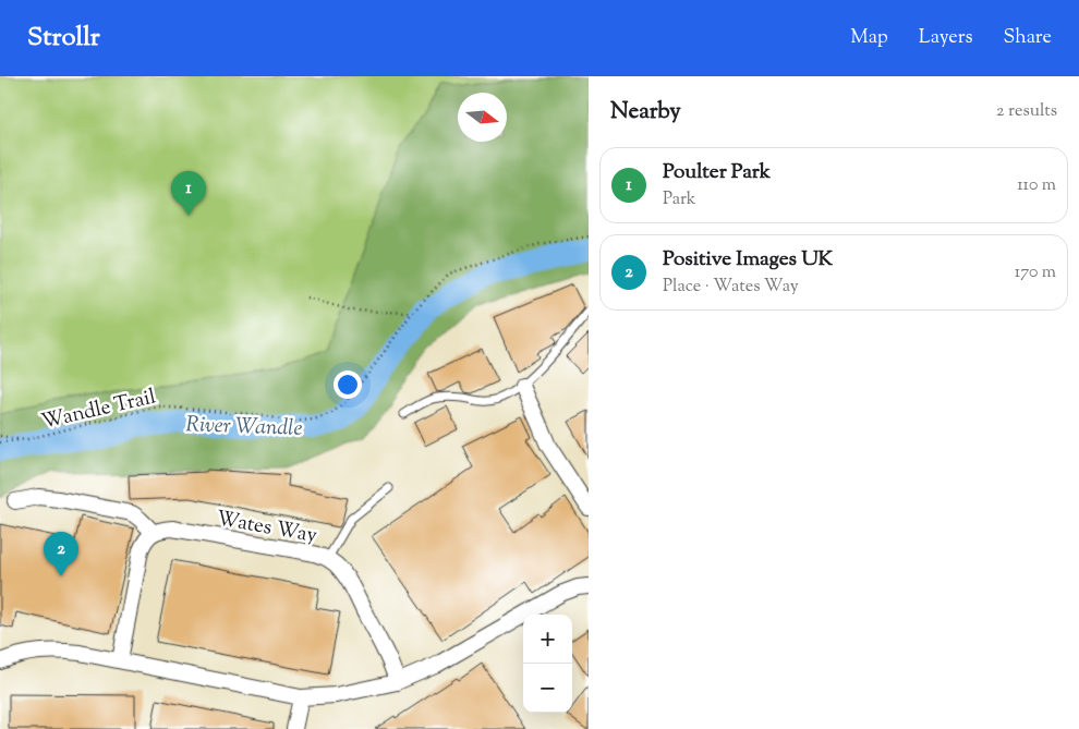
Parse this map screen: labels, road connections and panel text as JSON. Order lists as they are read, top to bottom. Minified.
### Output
{"streets":{"street":["Wates Way"],"path":["Wandle Trail"]},"water":["River Wandle"],"north":"right","page":{"header":"Strollr","nav":["Map","Layers","Share"],"heading":["Nearby","2 results"],"list":[{"mark":"1","name":"Poulter Park","note":"Park","value":"110 m"},{"mark":"2","name":"Positive Images UK","note":"Place · Wates Way","value":"170 m"}],"pins":["1","2"],"map_buttons":["+","−"]}}
